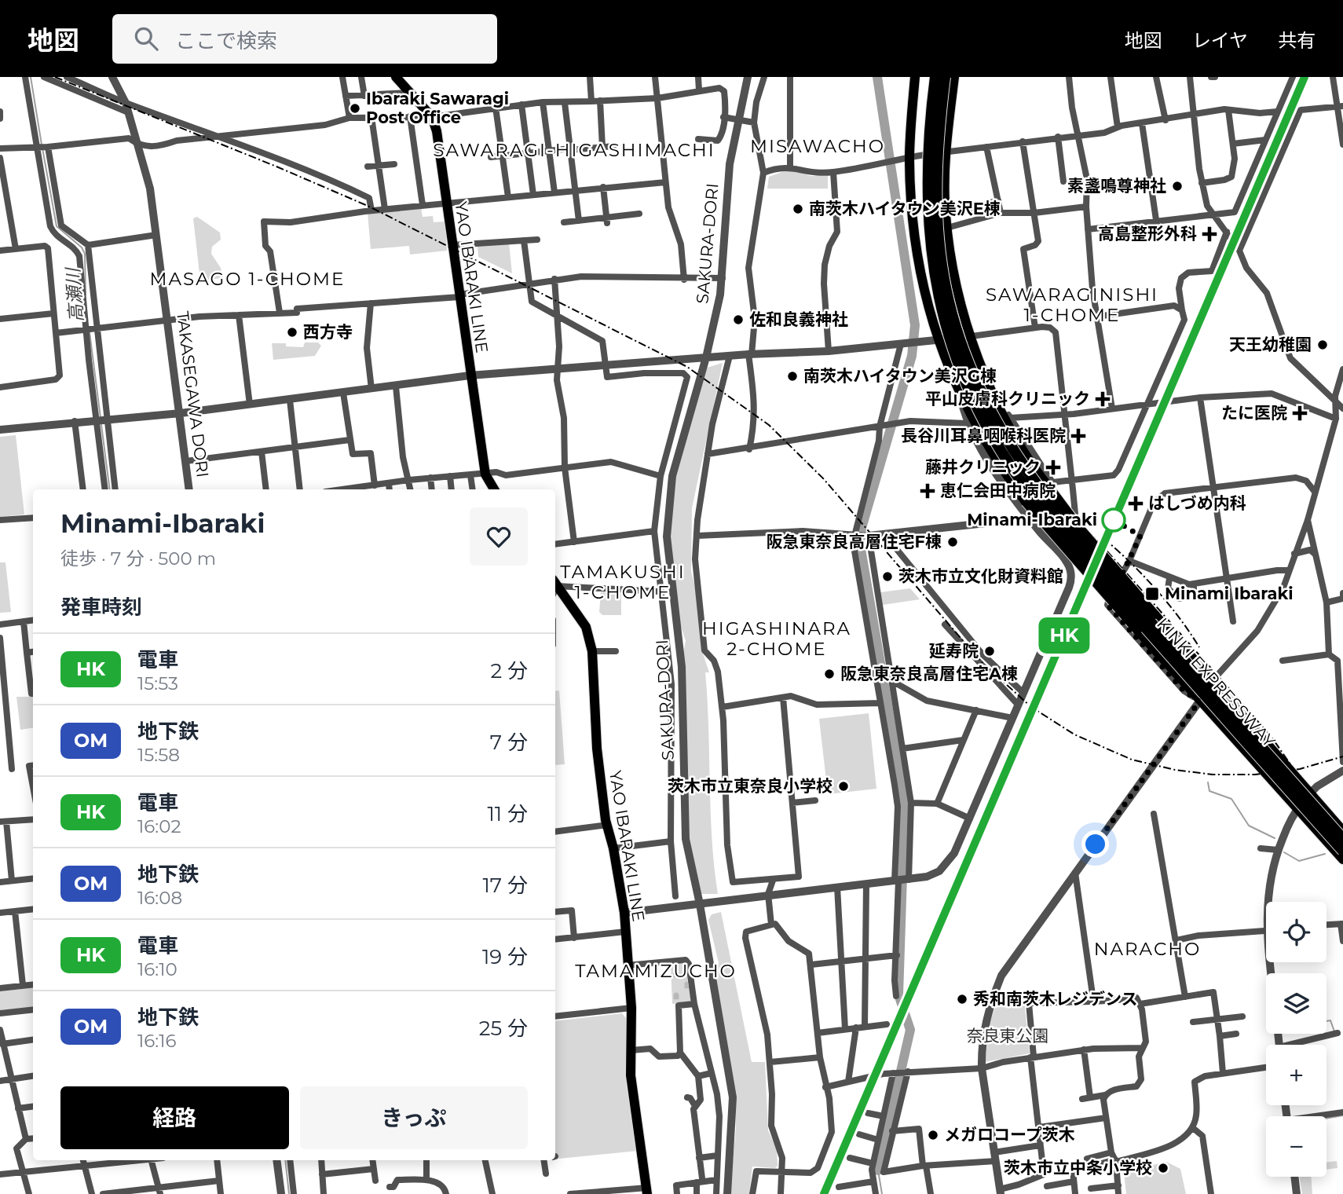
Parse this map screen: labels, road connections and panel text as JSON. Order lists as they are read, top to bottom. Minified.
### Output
{"streets":{"highway":["KINKI EXPRESSWAY"],"main road":["YAO IBARAKI LINE"],"street":["SAKURA-DORI","TAKASEGAWA DORI"]},"districts":["MISAWACHO","SAWARAGI-HIGASHIMACHI","MASAGO 1-CHOME","SAWARAGINISHI 1-CHOME","TAMAKUSHI 1-CHOME","HIGASHINARA 2-CHOME","NARACHO","TAMAMIZUCHO"],"water":["高瀬川"],"parks":["奈良東公園"],"places":{"other":["Ibaraki Sawaragi Post Office","素盞鳴尊神社","南茨木ハイタウン美沢E棟","佐和良義神社","西方寺","天王幼稚園","南茨木ハイタウン美沢G棟","Minami-Ibaraki","阪急東奈良高層住宅F棟","茨木市立文化財資料館","延寿院","阪急東奈良高層住宅A棟","茨木市立東奈良小学校","秀和南茨木レジデンス","メガロコープ茨木","茨木市立中条小学校"],"health":["高島整形外科","平山皮膚科クリニック","たに医院","長谷川耳鼻咽喉科医院","藤井クリニック","恵仁会田中病院","はしづめ内科"],"transit":["Minami Ibaraki"]},"page":{"header":"地図","search":"ここで検索","nav":["地図","レイヤ","共有"],"on_map":"HK","heading":[["Minami-Ibaraki","徒歩 · 7 分 · 500 m"],"発車時刻"],"list":[{"mark":"HK","name":"電車","note":"15:53","value":"2 分"},{"mark":"OM","name":"地下鉄","note":"15:58","value":"7 分"},{"mark":"HK","name":"電車","note":"16:02","value":"11 分"},{"mark":"OM","name":"地下鉄","note":"16:08","value":"17 分"},{"mark":"HK","name":"電車","note":"16:10","value":"19 分"},{"mark":"OM","name":"地下鉄","note":"16:16","value":"25 分"}],"map_buttons":["+","−"],"buttons":["経路","きっぷ"]}}
